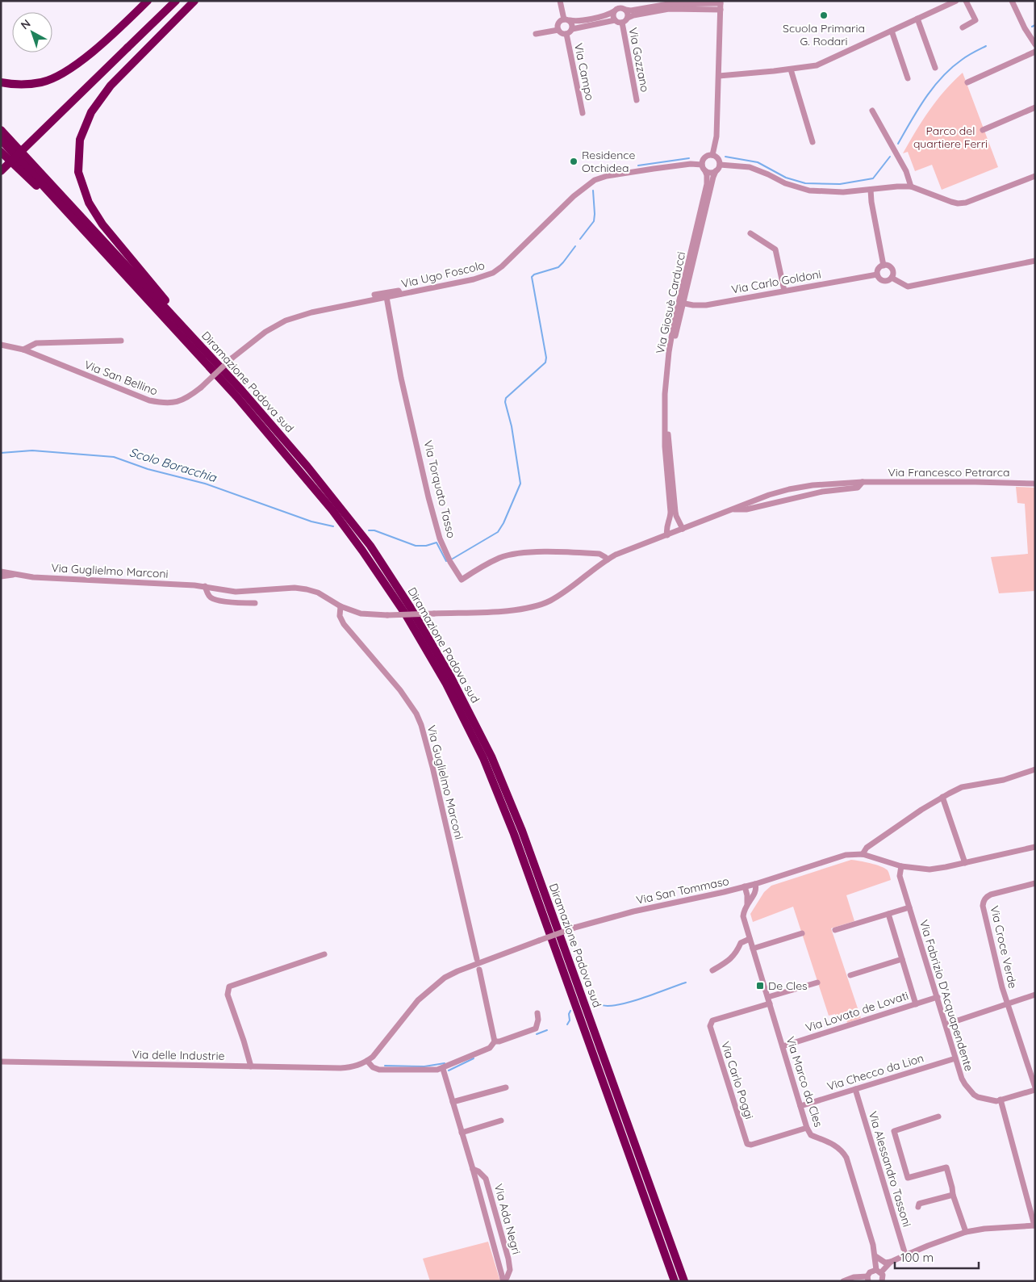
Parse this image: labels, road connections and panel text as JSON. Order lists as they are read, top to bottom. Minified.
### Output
{"streets":{"highway":["Diramazione Padova sud"],"street":["Via Gozzano","Via Campo","Via Ugo Foscolo","Via Carlo Goldoni","Via Giosuè Carducci","Via San Bellino","Via Francesco Petrarca","Via Torquato Tasso","Via Guglielmo Marconi","Via San Tommaso","Via Croce Verde","Via Fabrizio D'Acquapendente","Via Lovato de Lovati","Via delle Industrie","Via Checco da Lion","Via Carlo Poggi","Via Marco da Cles","Via Alessandro Tassoni","Via Ada Negri"]},"crossings":[["Via Ugo Foscolo","Via Giosuè Carducci"],["Via Ugo Foscolo","Via San Bellino"],["Via Ugo Foscolo","Via Torquato Tasso"],["Via Carlo Goldoni","Via Giosuè Carducci"],["Via Giosuè Carducci","Via Francesco Petrarca"],["Via Francesco Petrarca","Via Torquato Tasso"],["Via Francesco Petrarca","Via Guglielmo Marconi"],["Via San Tommaso","Via delle Industrie"],["Via San Tommaso","Via Marco da Cles"],["Via Fabrizio D'Acquapendente","Via Lovato de Lovati"],["Via Fabrizio D'Acquapendente","Via Checco da Lion"],["Via Lovato de Lovati","Via Marco da Cles"],["Via Checco da Lion","Via Marco da Cles"],["Via Checco da Lion","Via Alessandro Tassoni"],["Via Carlo Poggi","Via Marco da Cles"]],"water":["Scolo Boracchia"],"parks":["Parco del quartiere Ferri"],"places":{"other":["Scuola Primaria G. Rodari","Residence Otchidea"],"transit":["De Cles"]},"scale_bar":"100 m","north":"top left"}
